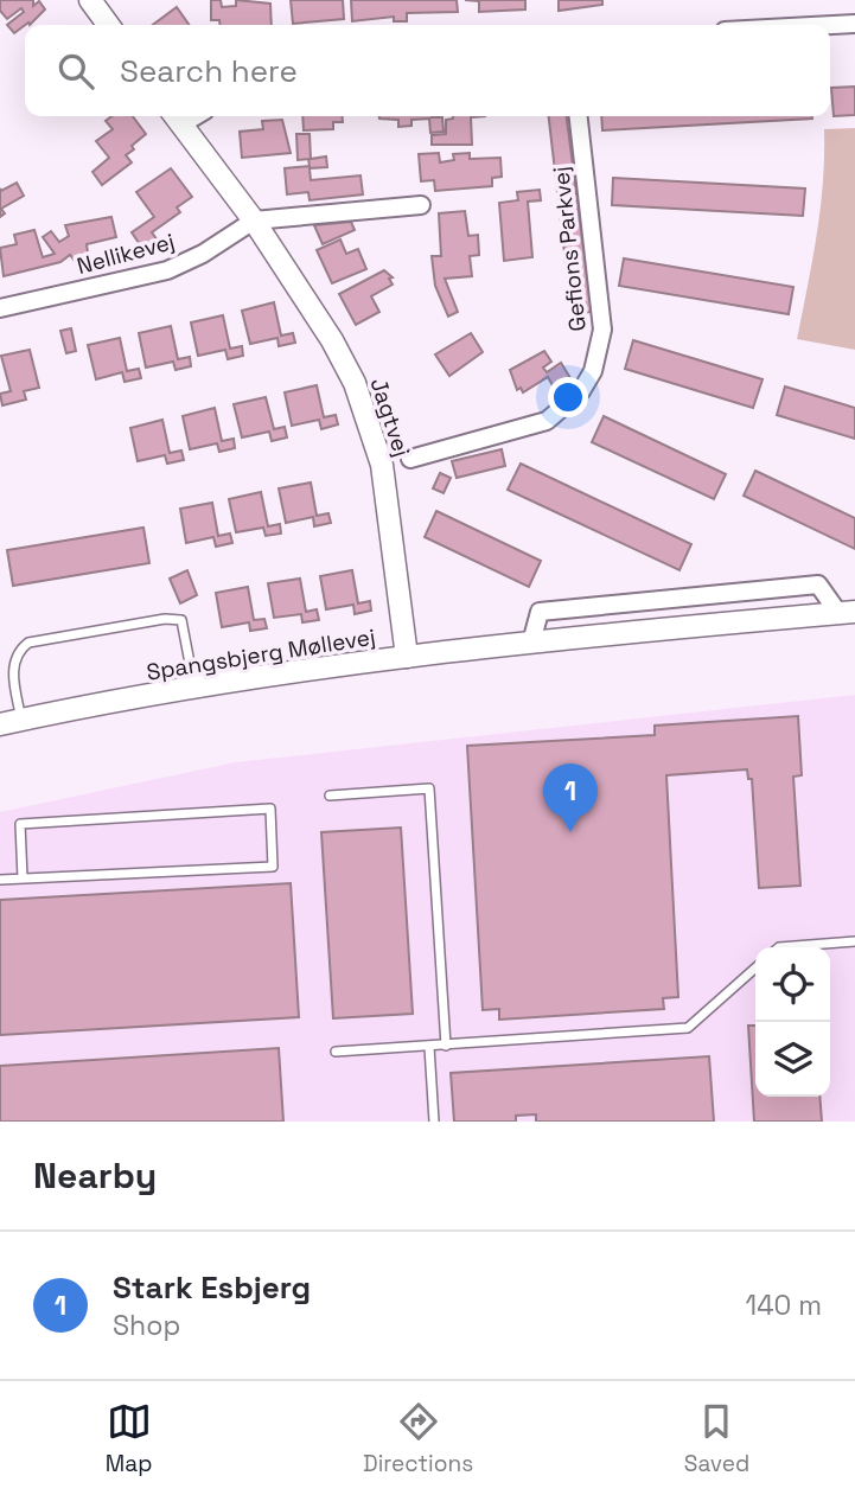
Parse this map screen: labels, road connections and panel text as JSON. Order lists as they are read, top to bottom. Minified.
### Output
{"streets":{"street":["Gefions Parkvej","Nellikevej","Jagtvej","Spangsbjerg Møllevej"]},"crossings":[["Nellikevej","Jagtvej"],["Jagtvej","Spangsbjerg Møllevej"]],"page":{"search":"Search here","pins":"1","heading":"Nearby","list":[{"mark":"1","name":"Stark Esbjerg","note":"Shop","value":"140 m"}],"nav":["Map","Directions","Saved"]}}
